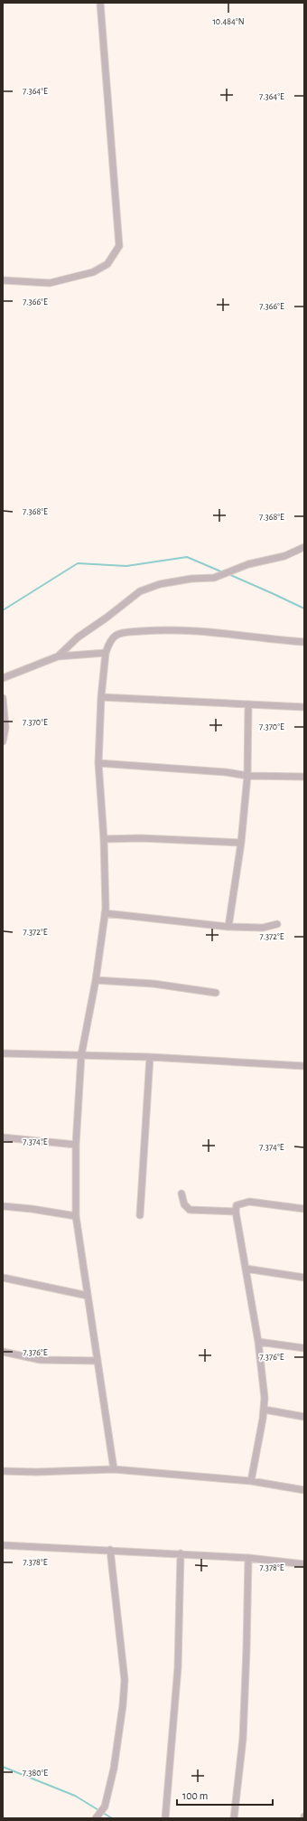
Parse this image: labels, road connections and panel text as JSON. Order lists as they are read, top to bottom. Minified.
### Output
{"scale_bar":"100 m","coordinates":["10.484°N","7.364°E","7.366°E","7.368°E","7.370°E","7.372°E","7.374°E","7.376°E","7.378°E","7.380°E"]}
